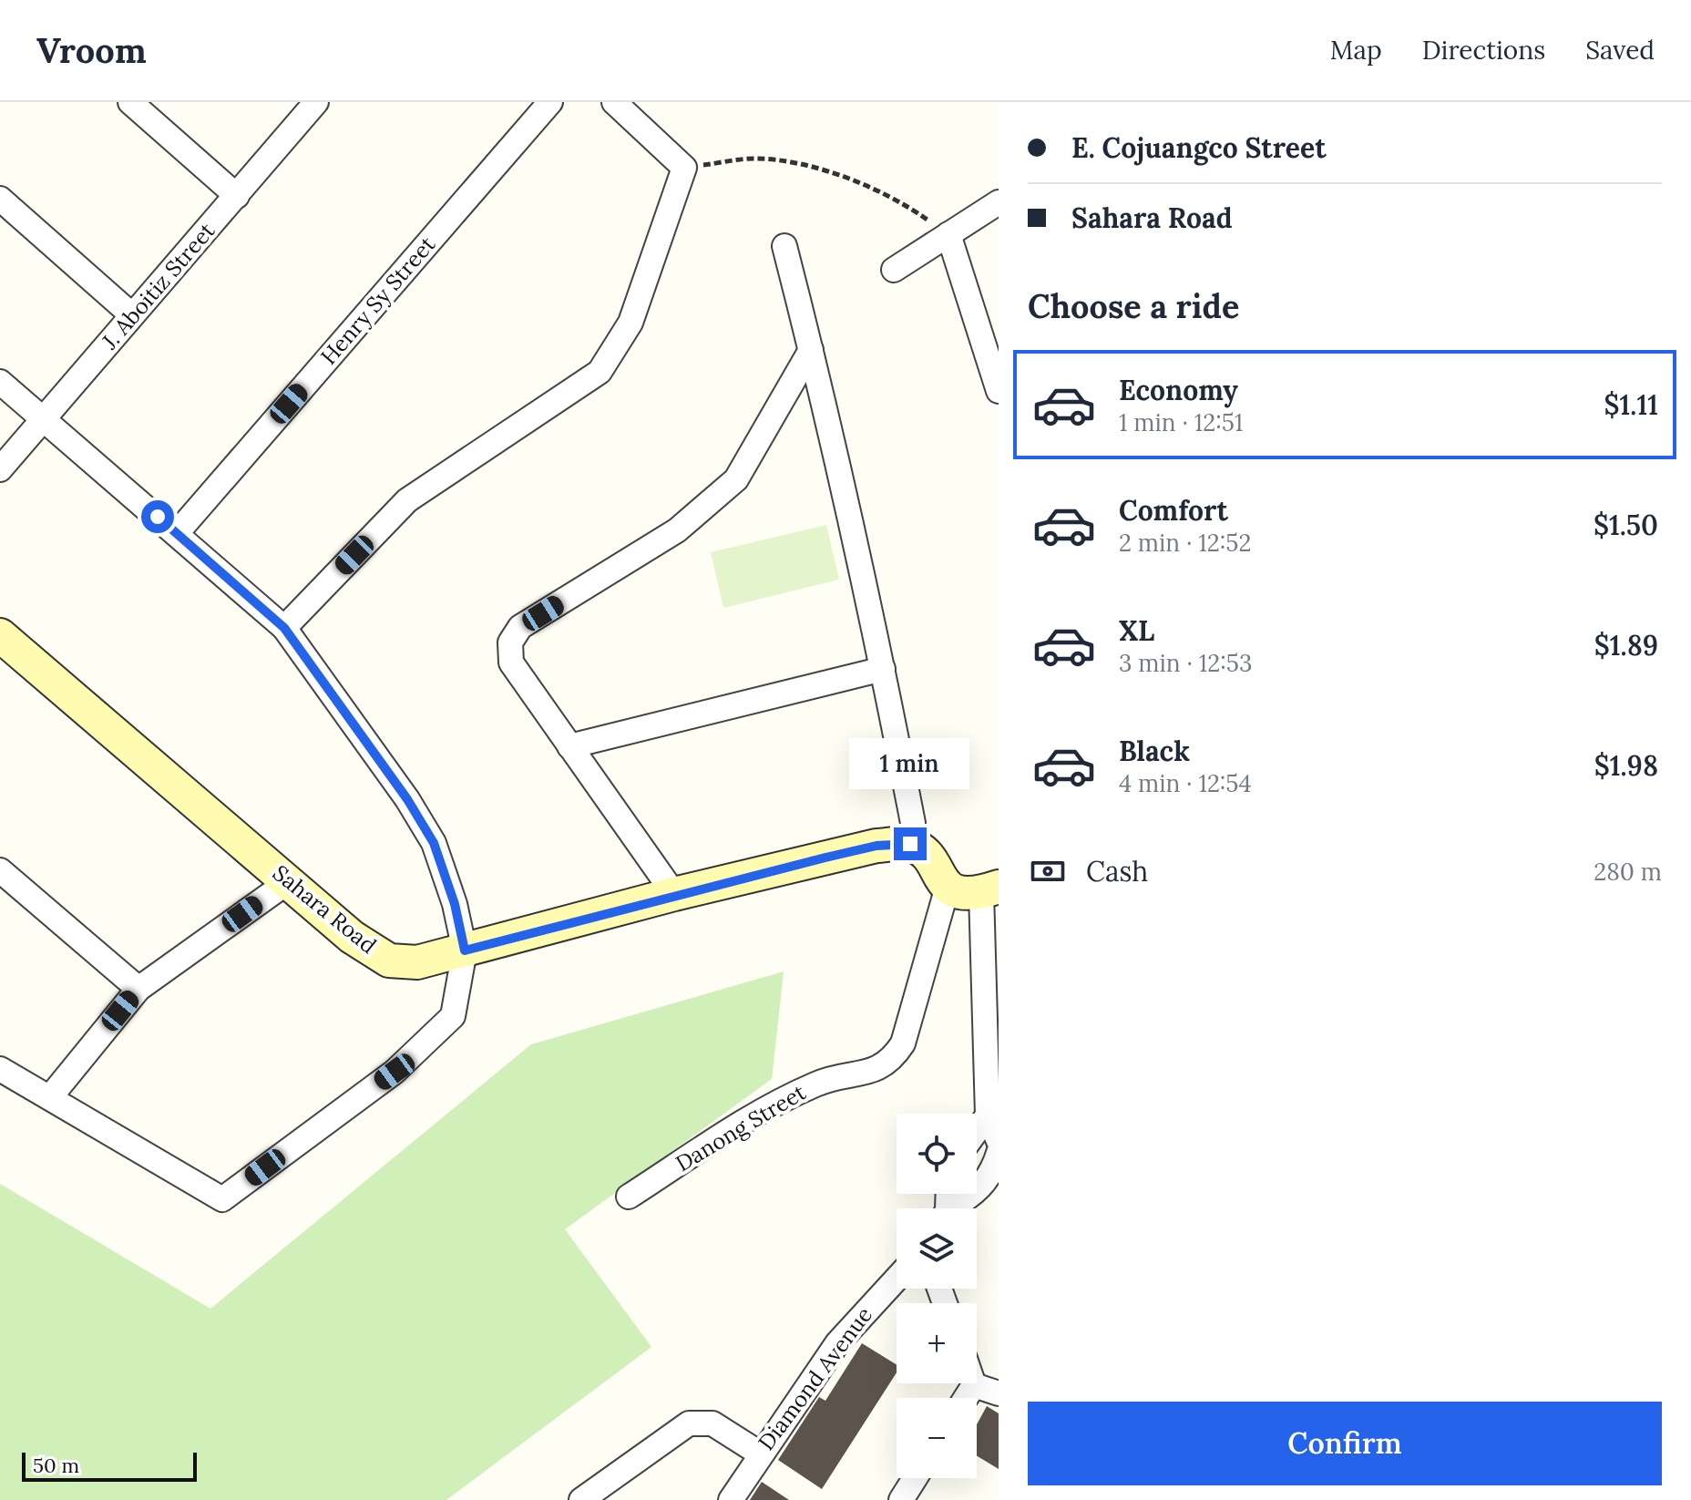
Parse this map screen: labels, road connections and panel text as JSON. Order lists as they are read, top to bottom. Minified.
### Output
{"streets":{"main road":["Sahara Road"],"street":["J. Aboitiz Street","Henry Sy Street","Danong Street","Diamond Avenue"]},"scale_bar":"50 m","page":{"header":"Vroom","nav":["Map","Directions","Saved"],"banner":["E. Cojuangco Street","Sahara Road"],"heading":"Choose a ride","list":[{"name":"Economy","note":"1 min · 12:51","value":"$1.11"},{"name":"Comfort","note":"2 min · 12:52","value":"$1.50"},{"name":"XL","note":"3 min · 12:53","value":"$1.89"},{"name":"Black","note":"4 min · 12:54","value":"$1.98"}],"bubble":"1 min","pay":["Cash","280 m"],"map_buttons":["+","−"],"buttons":"Confirm","scale":"50 m"}}
